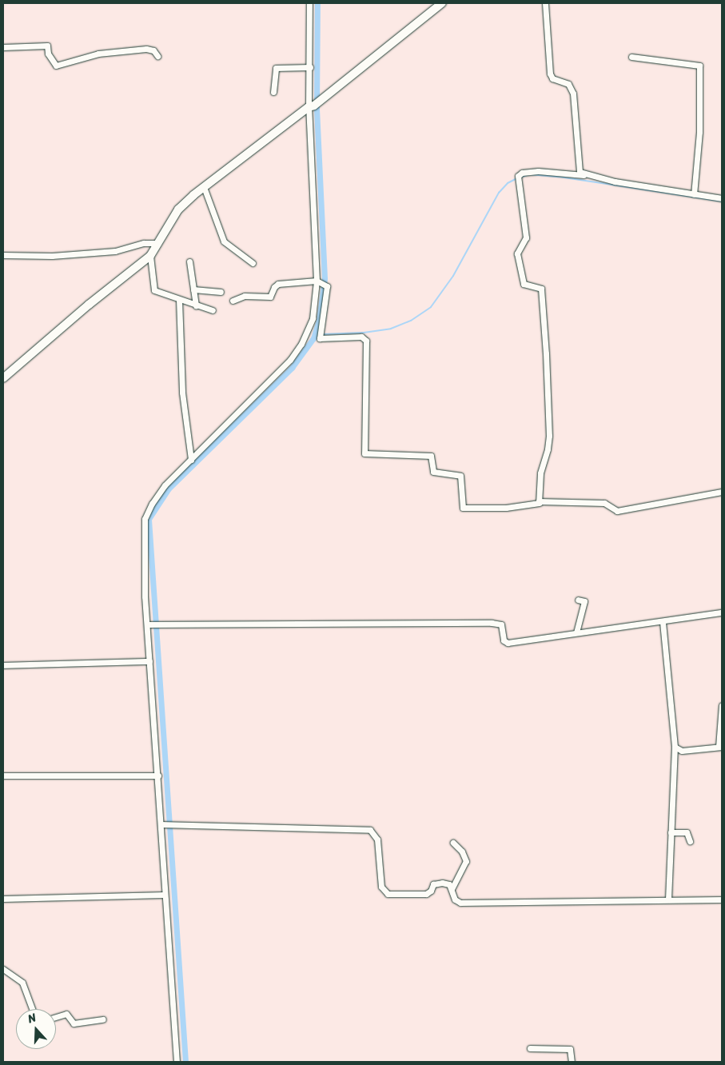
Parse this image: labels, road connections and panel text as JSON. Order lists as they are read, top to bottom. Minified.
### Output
{"north":"top"}
